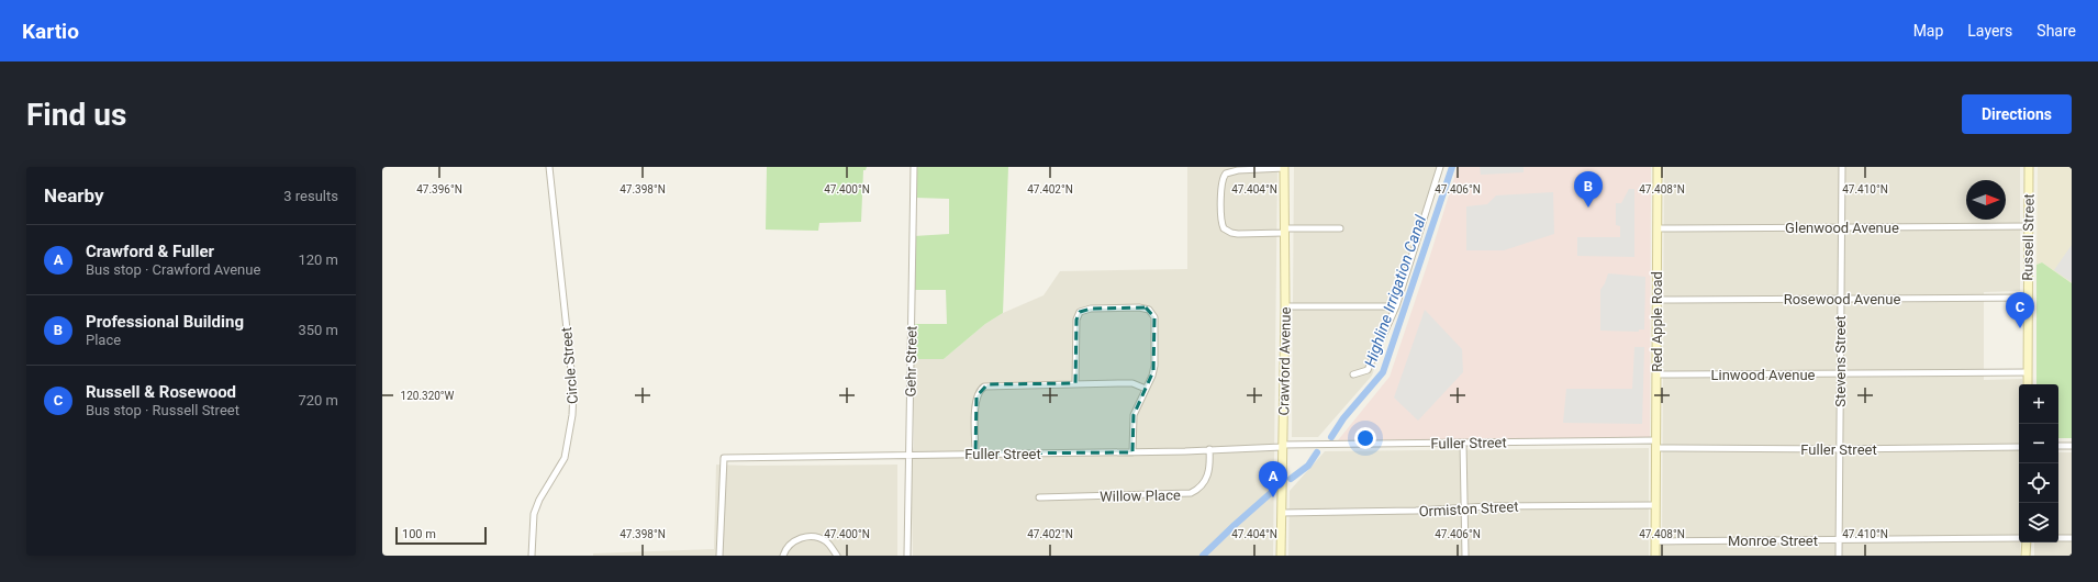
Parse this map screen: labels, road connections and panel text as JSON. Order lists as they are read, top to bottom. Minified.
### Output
{"streets":{"street":["Glenwood Avenue","Russell Street","Rosewood Avenue","Red Apple Road","Gehr Street","Crawford Avenue","Stevens Street","Circle Street","Linwood Avenue","Fuller Street","Willow Place","Ormiston Street","Monroe Street"]},"crossings":[["Glenwood Avenue","Russell Street"],["Glenwood Avenue","Red Apple Road"],["Glenwood Avenue","Stevens Street"],["Russell Street","Rosewood Avenue"],["Russell Street","Linwood Avenue"],["Rosewood Avenue","Red Apple Road"],["Rosewood Avenue","Stevens Street"],["Red Apple Road","Linwood Avenue"],["Red Apple Road","Fuller Street"],["Red Apple Road","Ormiston Street"],["Red Apple Road","Monroe Street"],["Gehr Street","Fuller Street"],["Crawford Avenue","Fuller Street"],["Crawford Avenue","Ormiston Street"],["Stevens Street","Linwood Avenue"],["Stevens Street","Fuller Street"],["Stevens Street","Monroe Street"],["Fuller Street","Willow Place"]],"water":["Highline Irrigation Canal"],"scale_bar":"100 m","north":"right","page":{"header":"Kartio","nav":["Map","Layers","Share"],"buttons":"Directions","title":"Find us","heading":["Nearby","3 results"],"pins":["B","C","A"],"list":[{"mark":"A","name":"Crawford & Fuller","note":"Bus stop · Crawford Avenue","value":"120 m"},{"mark":"B","name":"Professional Building","note":"Place","value":"350 m"},{"mark":"C","name":"Russell & Rosewood","note":"Bus stop · Russell Street","value":"720 m"}],"map_buttons":["+","−"],"scale":"100 m"},"coordinates":["47.396°N","47.398°N","47.400°N","47.402°N","47.404°N","47.406°N","47.408°N","47.410°N","120.320°W"]}
